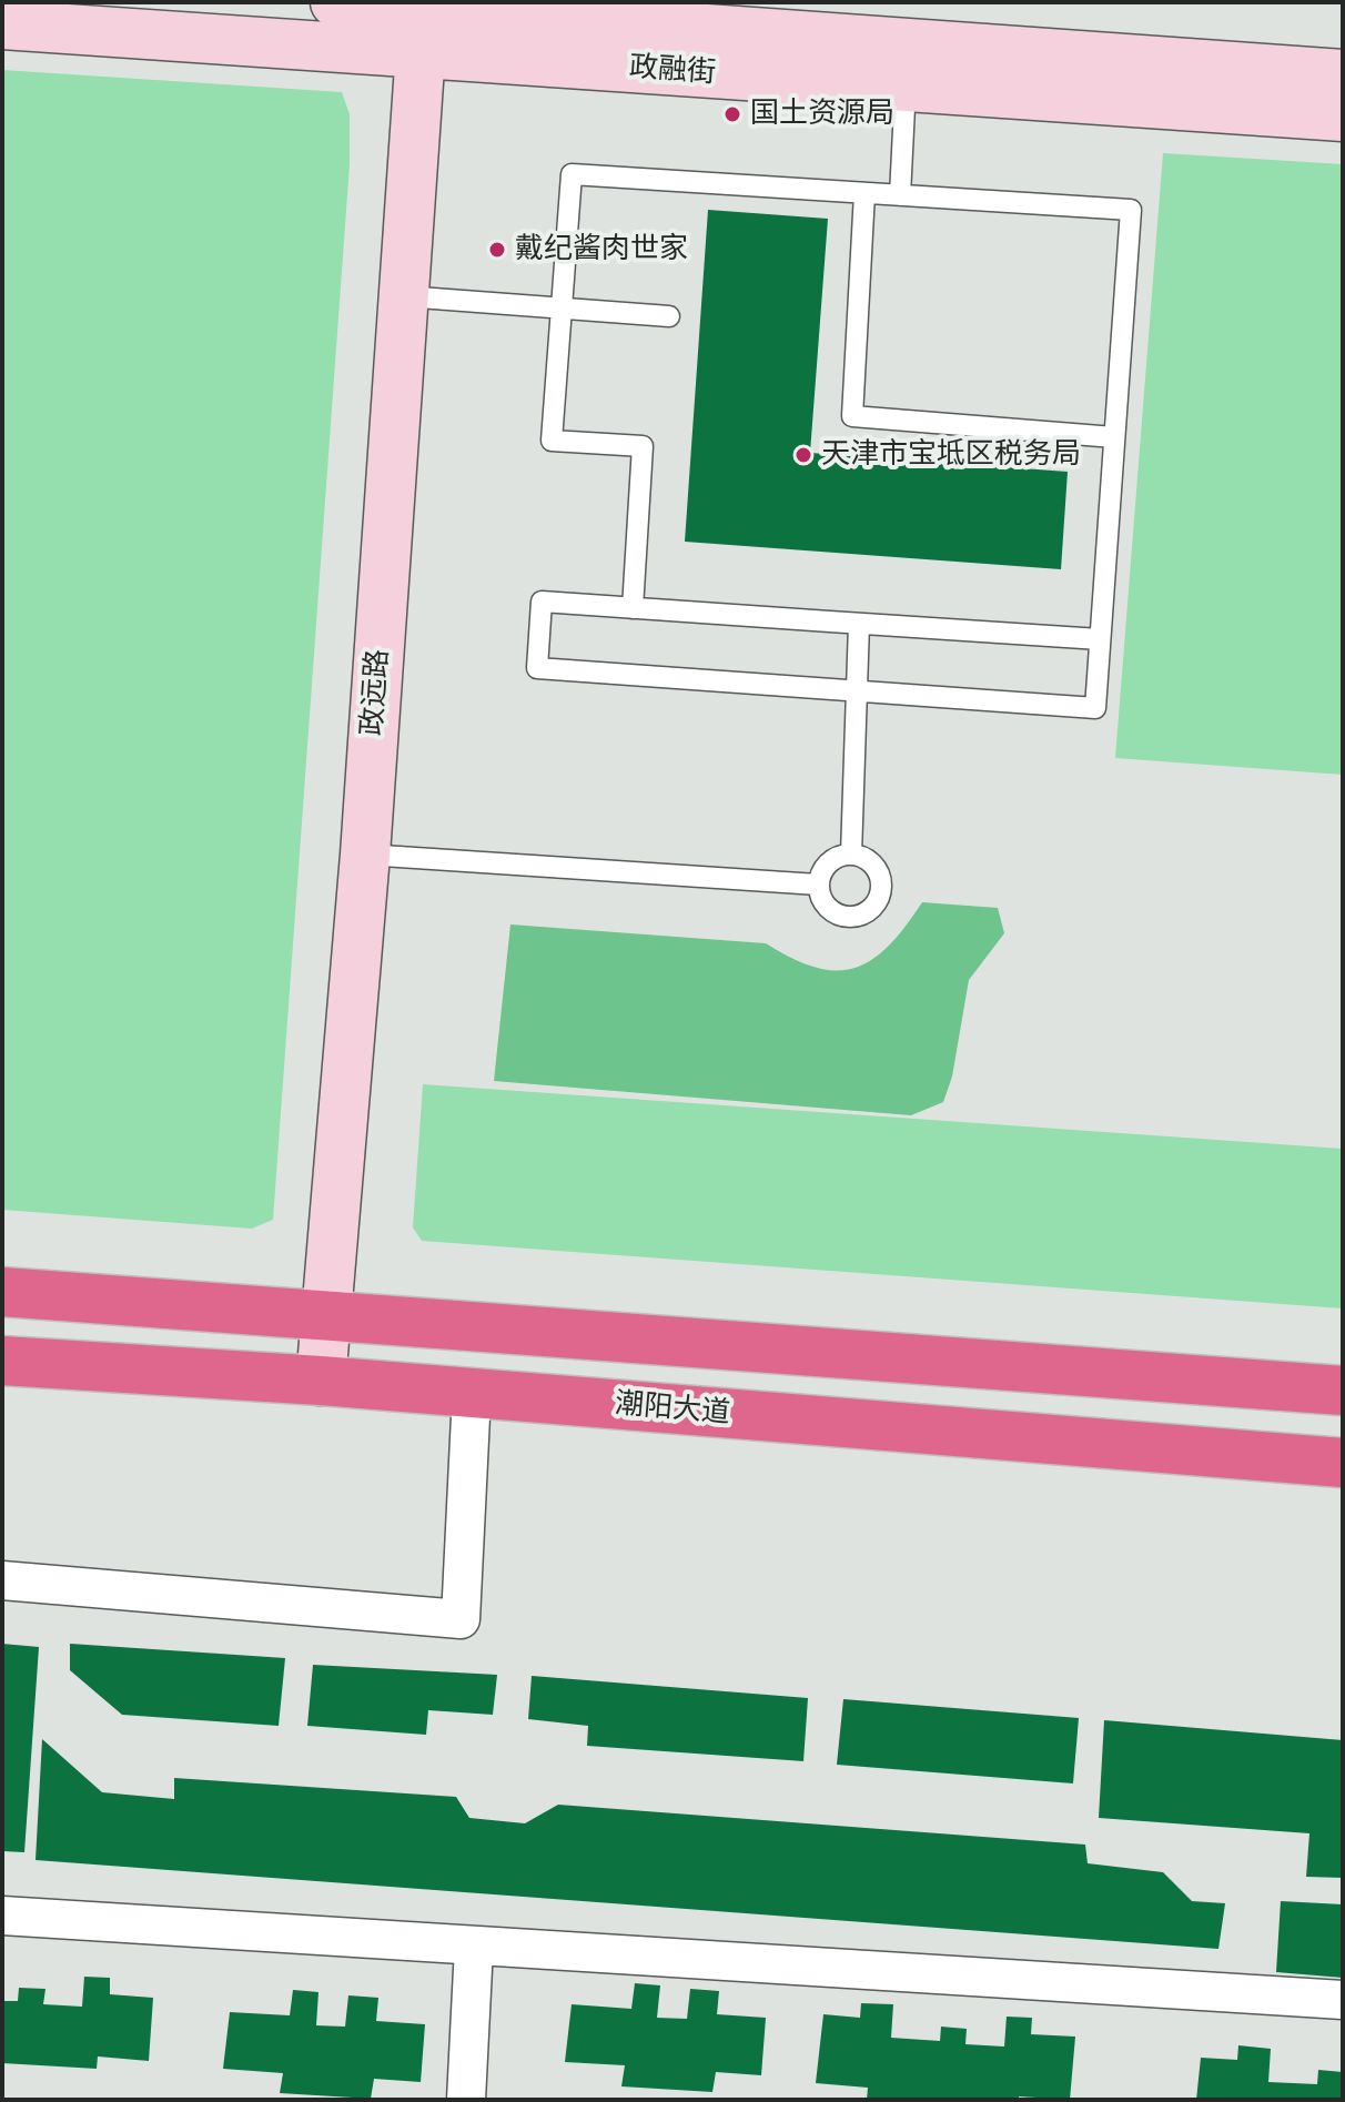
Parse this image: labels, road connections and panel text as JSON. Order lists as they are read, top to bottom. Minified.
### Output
{"streets":{"highway":["潮阳大道"],"street":["政融街","政远路"]},"crossings":[["政融街","政远路"],["政远路","潮阳大道"]],"places":["国土资源局","戴纪酱肉世家","天津市宝坻区税务局"]}
